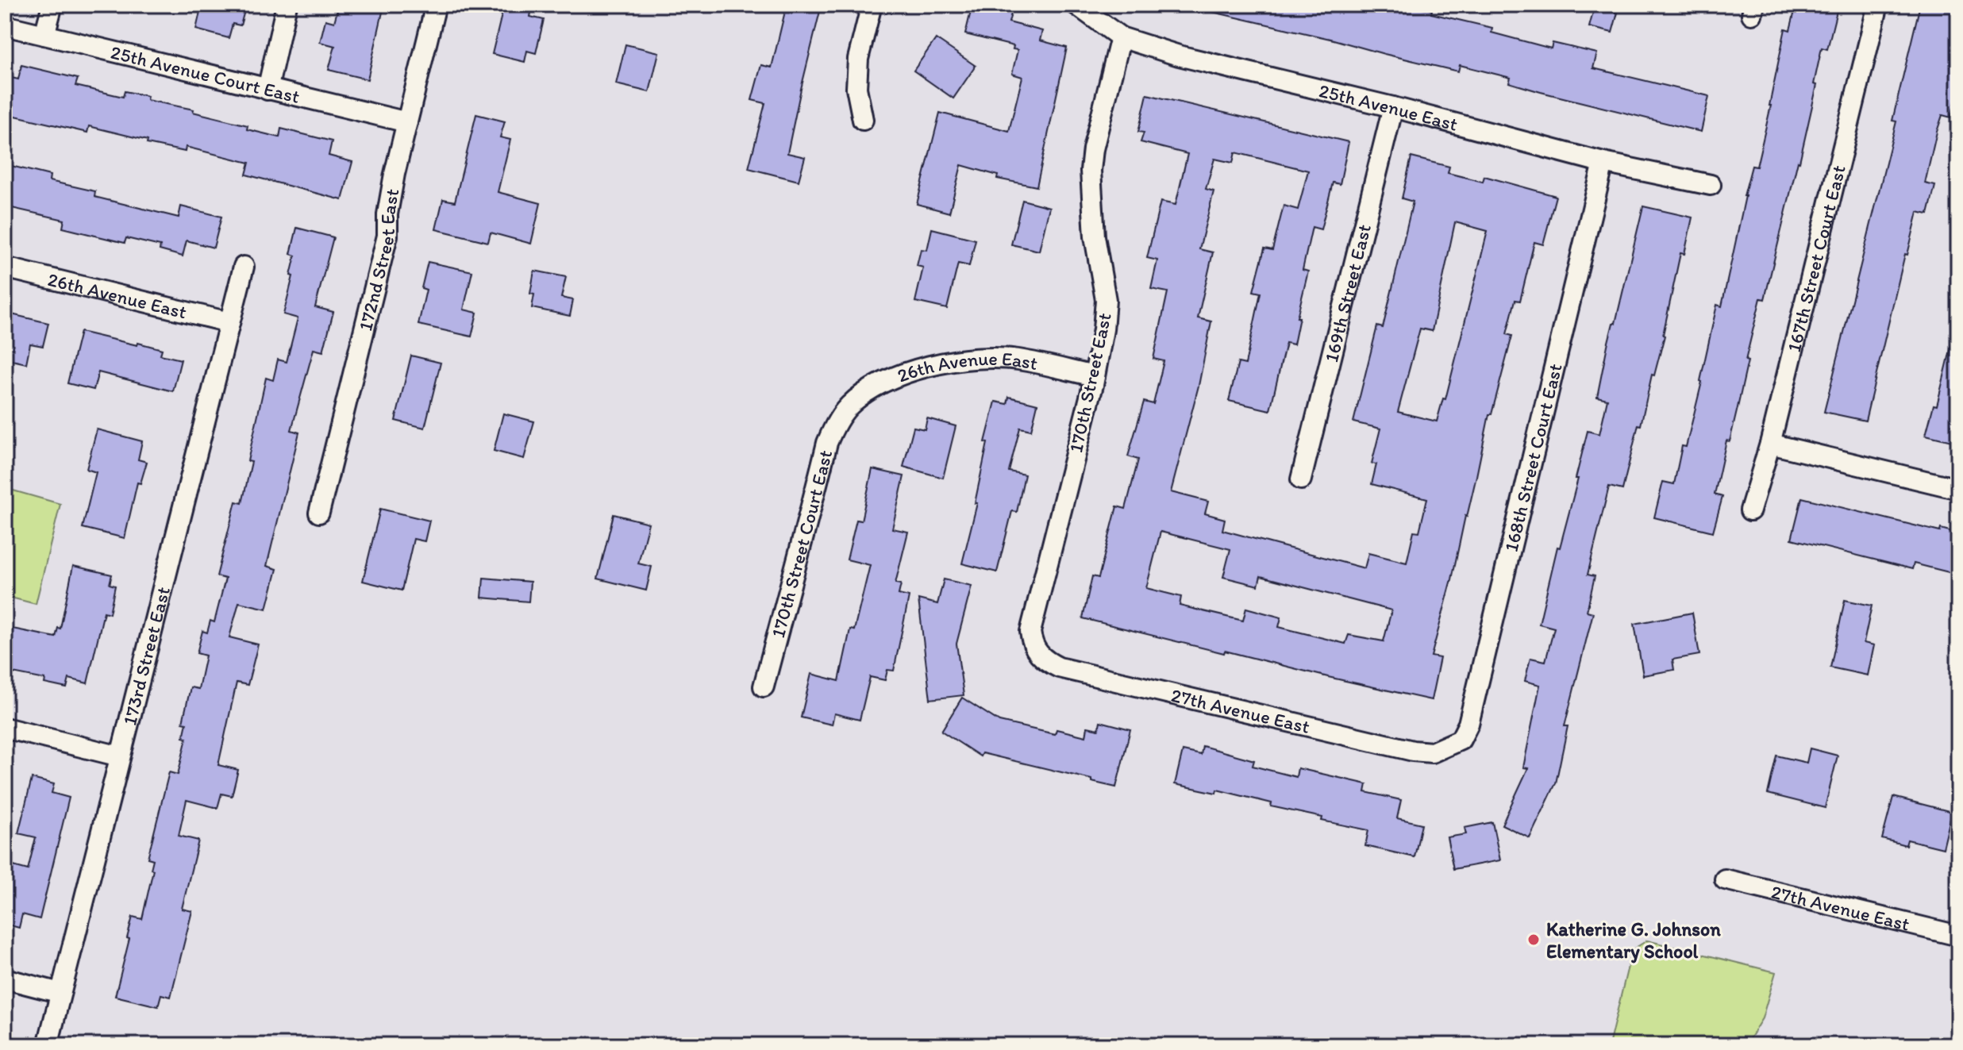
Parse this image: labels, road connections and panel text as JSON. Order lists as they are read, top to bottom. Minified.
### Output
{"streets":{"street":["25th Avenue Court East","25th Avenue East","167th Street Court East","172nd Street East","169th Street East","26th Avenue East","170th Street East","168th Street Court East","170th Street Court East","173rd Street East","27th Avenue East"]},"crossings":[["25th Avenue Court East","172nd Street East"],["25th Avenue East","169th Street East"],["25th Avenue East","170th Street East"],["25th Avenue East","168th Street Court East"],["26th Avenue East","170th Street East"],["26th Avenue East","170th Street Court East"],["26th Avenue East","173rd Street East"],["170th Street East","27th Avenue East"],["168th Street Court East","27th Avenue East"]],"places":["Katherine G. Johnson Elementary School"]}
